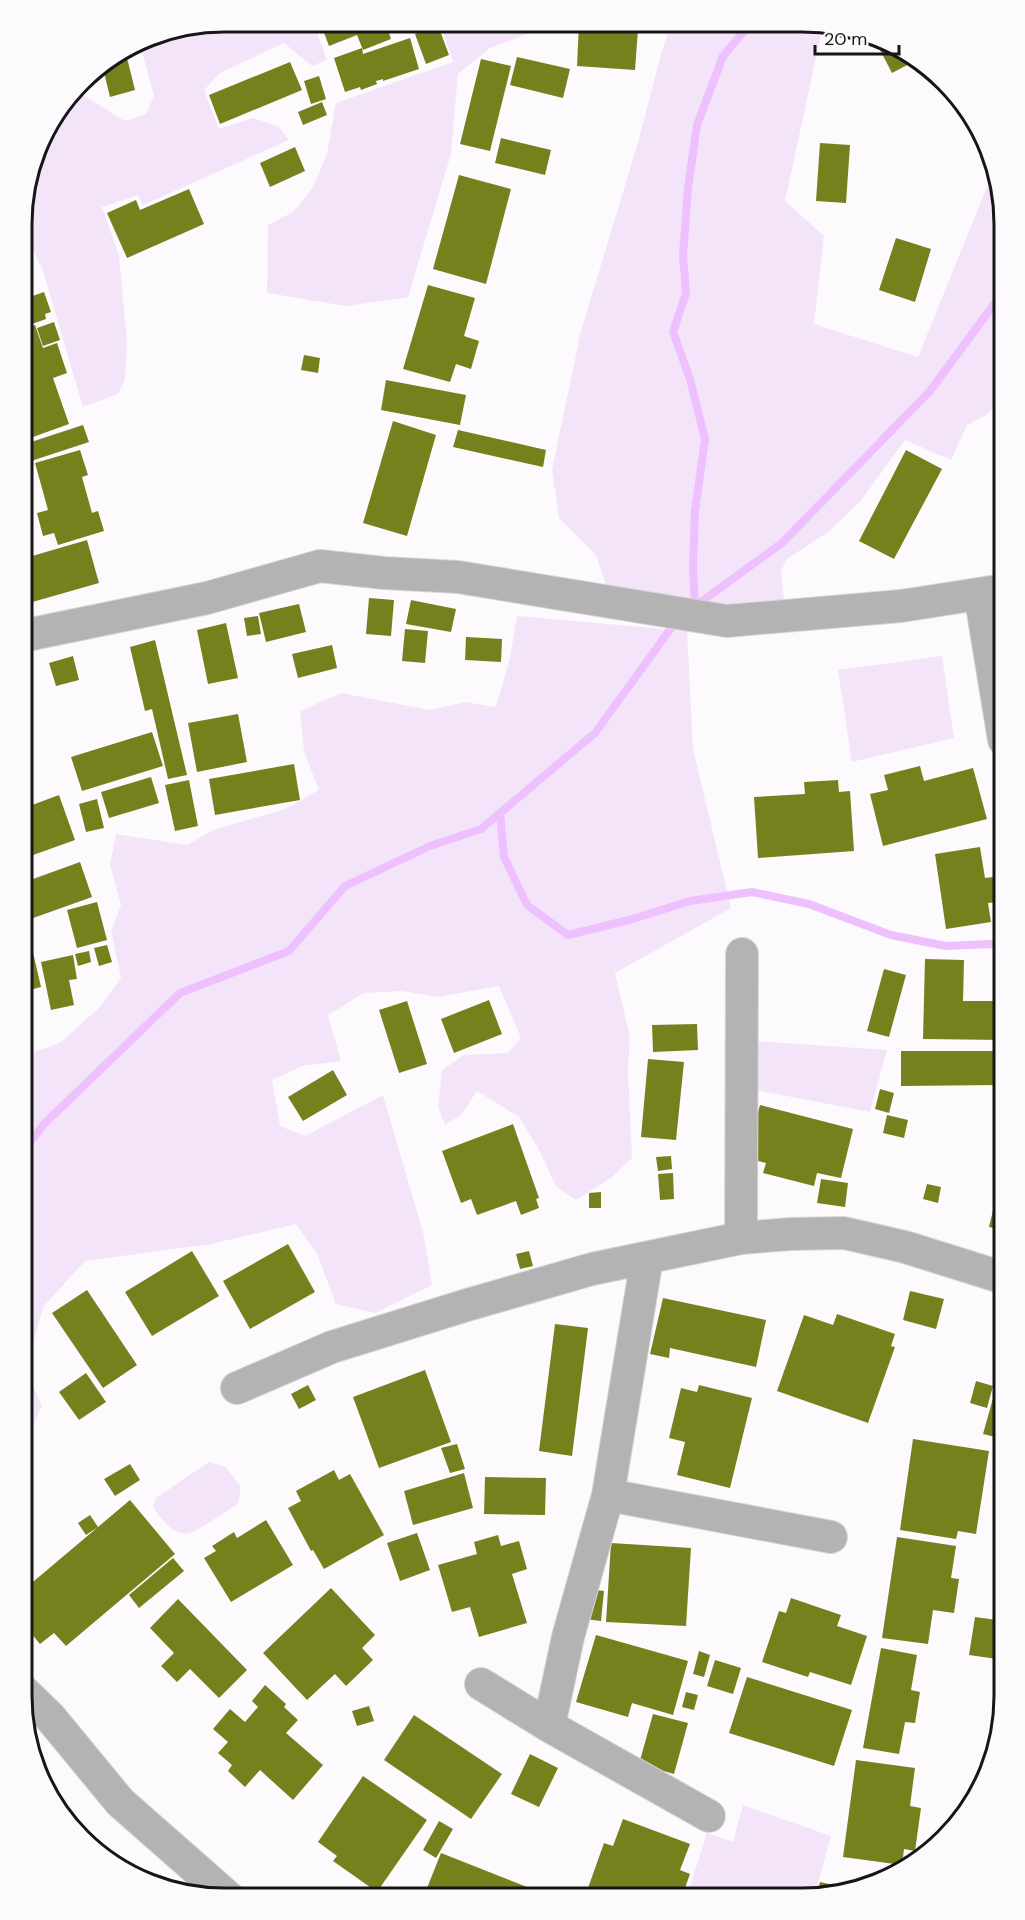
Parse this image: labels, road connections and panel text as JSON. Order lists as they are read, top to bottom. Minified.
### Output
{"scale_bar":"20 m"}
